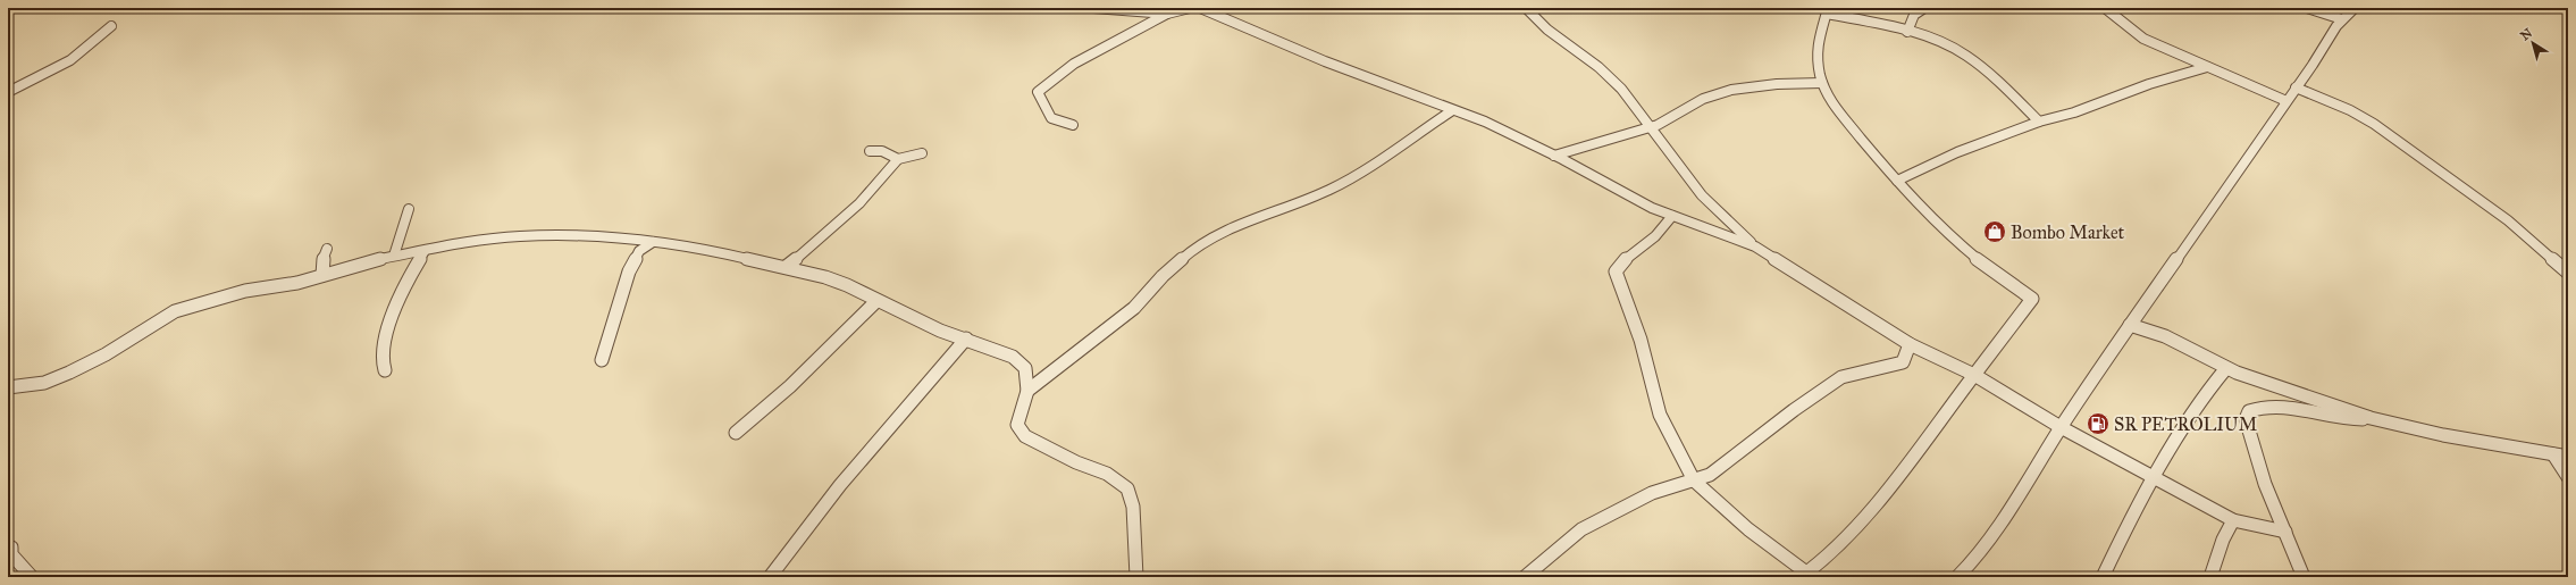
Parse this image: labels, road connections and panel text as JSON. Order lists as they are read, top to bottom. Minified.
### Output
{"places":{"shop":["Bombo Market"],"fuel station":["SR PETROLIUM"]},"north":"top left"}
